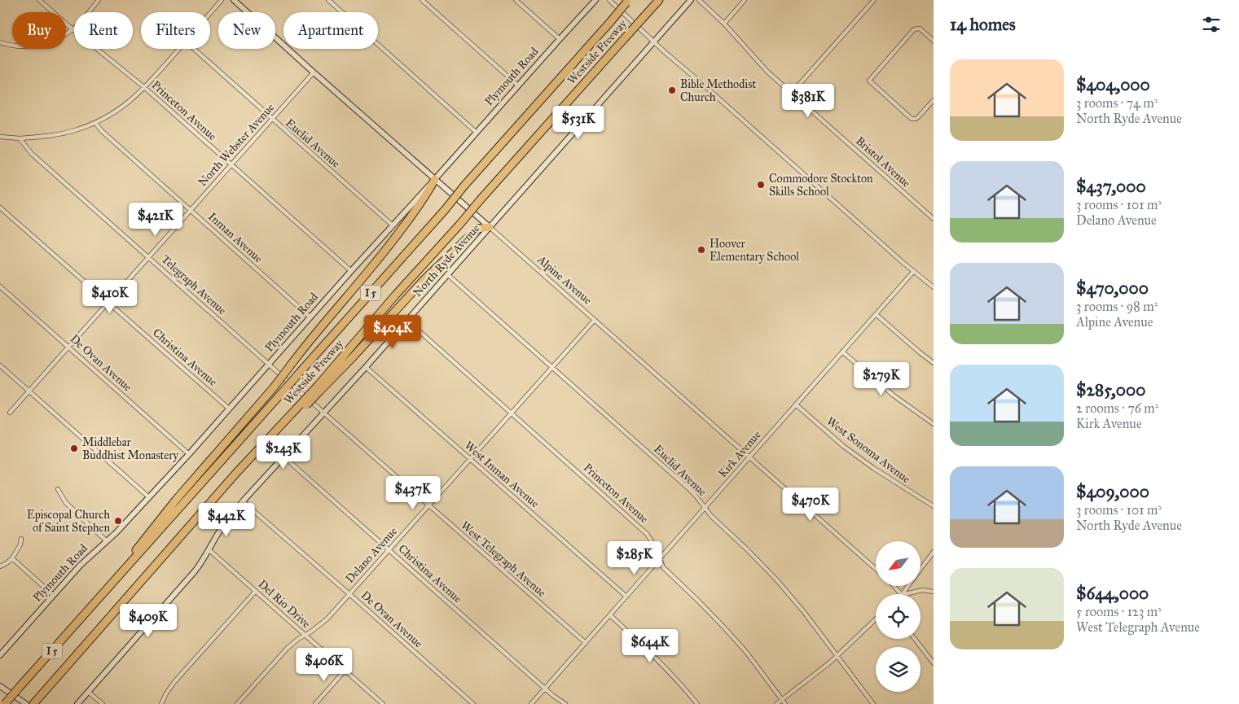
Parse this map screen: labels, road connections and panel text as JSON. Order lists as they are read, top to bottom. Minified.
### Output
{"streets":{"highway":["Westside Freeway","I 5"],"street":["Plymouth Road","Princeton Avenue","Euclid Avenue","North Webster Avenue","Bristol Avenue","Inman Avenue","North Ryde Avenue","Alpine Avenue","Telegraph Avenue","Christina Avenue","De Ovan Avenue","West Sonoma Avenue","Kirk Avenue","West Inman Avenue","Delano Avenue","West Telegraph Avenue","Del Rio Drive"]},"crossings":[["Westside Freeway","I 5"],["Plymouth Road","Princeton Avenue"],["Plymouth Road","Euclid Avenue"],["Plymouth Road","Inman Avenue"],["Plymouth Road","Alpine Avenue"],["Plymouth Road","Telegraph Avenue"],["Plymouth Road","Christina Avenue"],["Plymouth Road","De Ovan Avenue"],["Princeton Avenue","North Webster Avenue"],["Princeton Avenue","North Ryde Avenue"],["Princeton Avenue","Kirk Avenue"],["Princeton Avenue","Delano Avenue"],["Euclid Avenue","North Webster Avenue"],["Euclid Avenue","North Ryde Avenue"],["Euclid Avenue","Kirk Avenue"],["Euclid Avenue","Delano Avenue"],["North Webster Avenue","Inman Avenue"],["North Webster Avenue","Alpine Avenue"],["North Webster Avenue","Telegraph Avenue"],["North Webster Avenue","Christina Avenue"],["North Webster Avenue","De Ovan Avenue"],["North Ryde Avenue","Alpine Avenue"],["North Ryde Avenue","Christina Avenue"],["North Ryde Avenue","De Ovan Avenue"],["North Ryde Avenue","West Inman Avenue"],["North Ryde Avenue","West Telegraph Avenue"],["North Ryde Avenue","Del Rio Drive"],["Alpine Avenue","Kirk Avenue"],["Alpine Avenue","Delano Avenue"],["Telegraph Avenue","West Telegraph Avenue"],["Christina Avenue","Kirk Avenue"],["Christina Avenue","Delano Avenue"],["De Ovan Avenue","Delano Avenue"],["West Sonoma Avenue","Kirk Avenue"],["Kirk Avenue","West Inman Avenue"],["Kirk Avenue","West Telegraph Avenue"],["West Inman Avenue","Delano Avenue"],["Delano Avenue","West Telegraph Avenue"],["Delano Avenue","Del Rio Drive"]],"places":["Bible Methodist Church","Commodore Stockton Skills School","Hoover Elementary School","Middlebar Buddhist Monastery","Episcopal Church of Saint Stephen"],"north":"bottom left","page":{"heading":"14 homes","chip":["Buy","Rent","Filters","New","Apartment"],"list":[{"name":"$404,000","note":"3 rooms · 74 m² · North Ryde Avenue"},{"name":"$437,000","note":"3 rooms · 101 m² · Delano Avenue"},{"name":"$470,000","note":"3 rooms · 98 m² · Alpine Avenue"},{"name":"$285,000","note":"2 rooms · 76 m² · Kirk Avenue"},{"name":"$409,000","note":"3 rooms · 101 m² · North Ryde Avenue"},{"name":"$644,000","note":"5 rooms · 123 m² · West Telegraph Avenue"}],"price":["$381K","$531K","$421K","$410K","$404K","$279K","$243K","$437K","$470K","$442K","$285K","$409K","$644K","$406K"]}}
